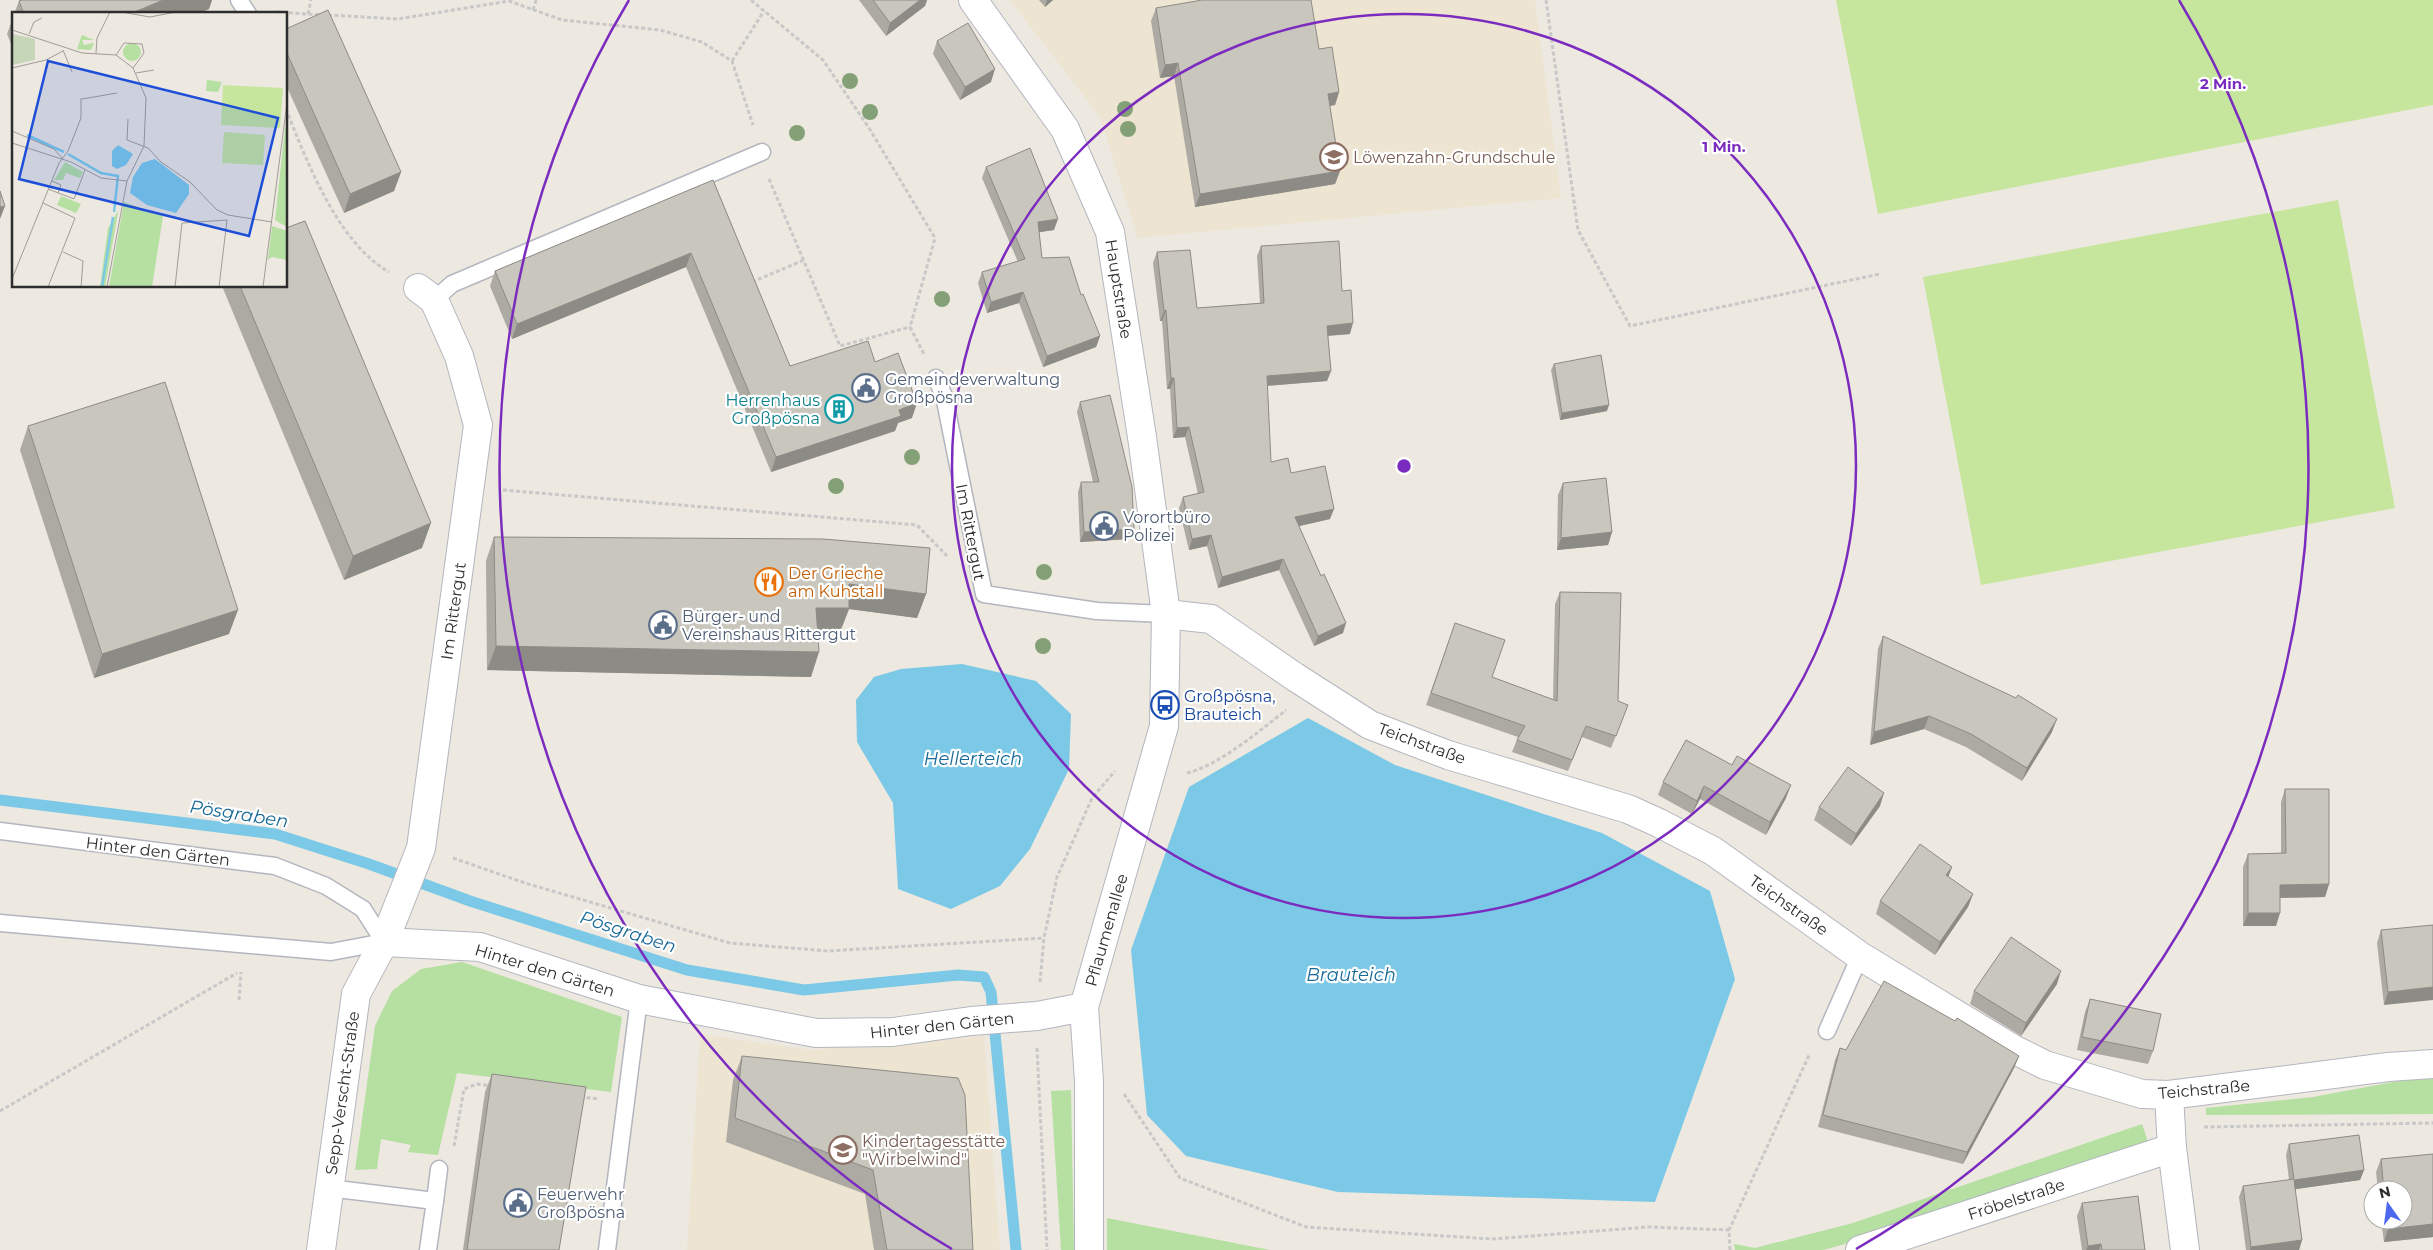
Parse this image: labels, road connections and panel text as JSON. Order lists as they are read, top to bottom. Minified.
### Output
{"streets":{"street":["Hauptstraße","Im Rittergut","Teichstraße","Hinter den Gärten","Pflaumenallee","Sepp-Verscht-Straße","Fröbelstraße"]},"crossings":[["Hauptstraße","Im Rittergut"],["Hauptstraße","Teichstraße"],["Hauptstraße","Pflaumenallee"],["Im Rittergut","Teichstraße"],["Im Rittergut","Hinter den Gärten"],["Im Rittergut","Pflaumenallee"],["Im Rittergut","Sepp-Verscht-Straße"],["Teichstraße","Pflaumenallee"],["Hinter den Gärten","Pflaumenallee"],["Hinter den Gärten","Sepp-Verscht-Straße"]],"water":["Hellerteich","Pösgraben","Brauteich"],"places":{"school or university":["Löwenzahn-Grundschule","Kindertagesstätte \"Wirbelwind\""],"public building":["Gemeindeverwaltung Großpösna","Vorortbüro Polizei","Bürger- und Vereinshaus Rittergut","Feuerwehr Großpösna"],"building":["Herrenhaus Großpösna"],"restaurant":["Der Grieche am Kuhstall"],"bus stop":["Großpösna, Brauteich"]},"north":"top","rings":["2 Min.","1 Min."]}
